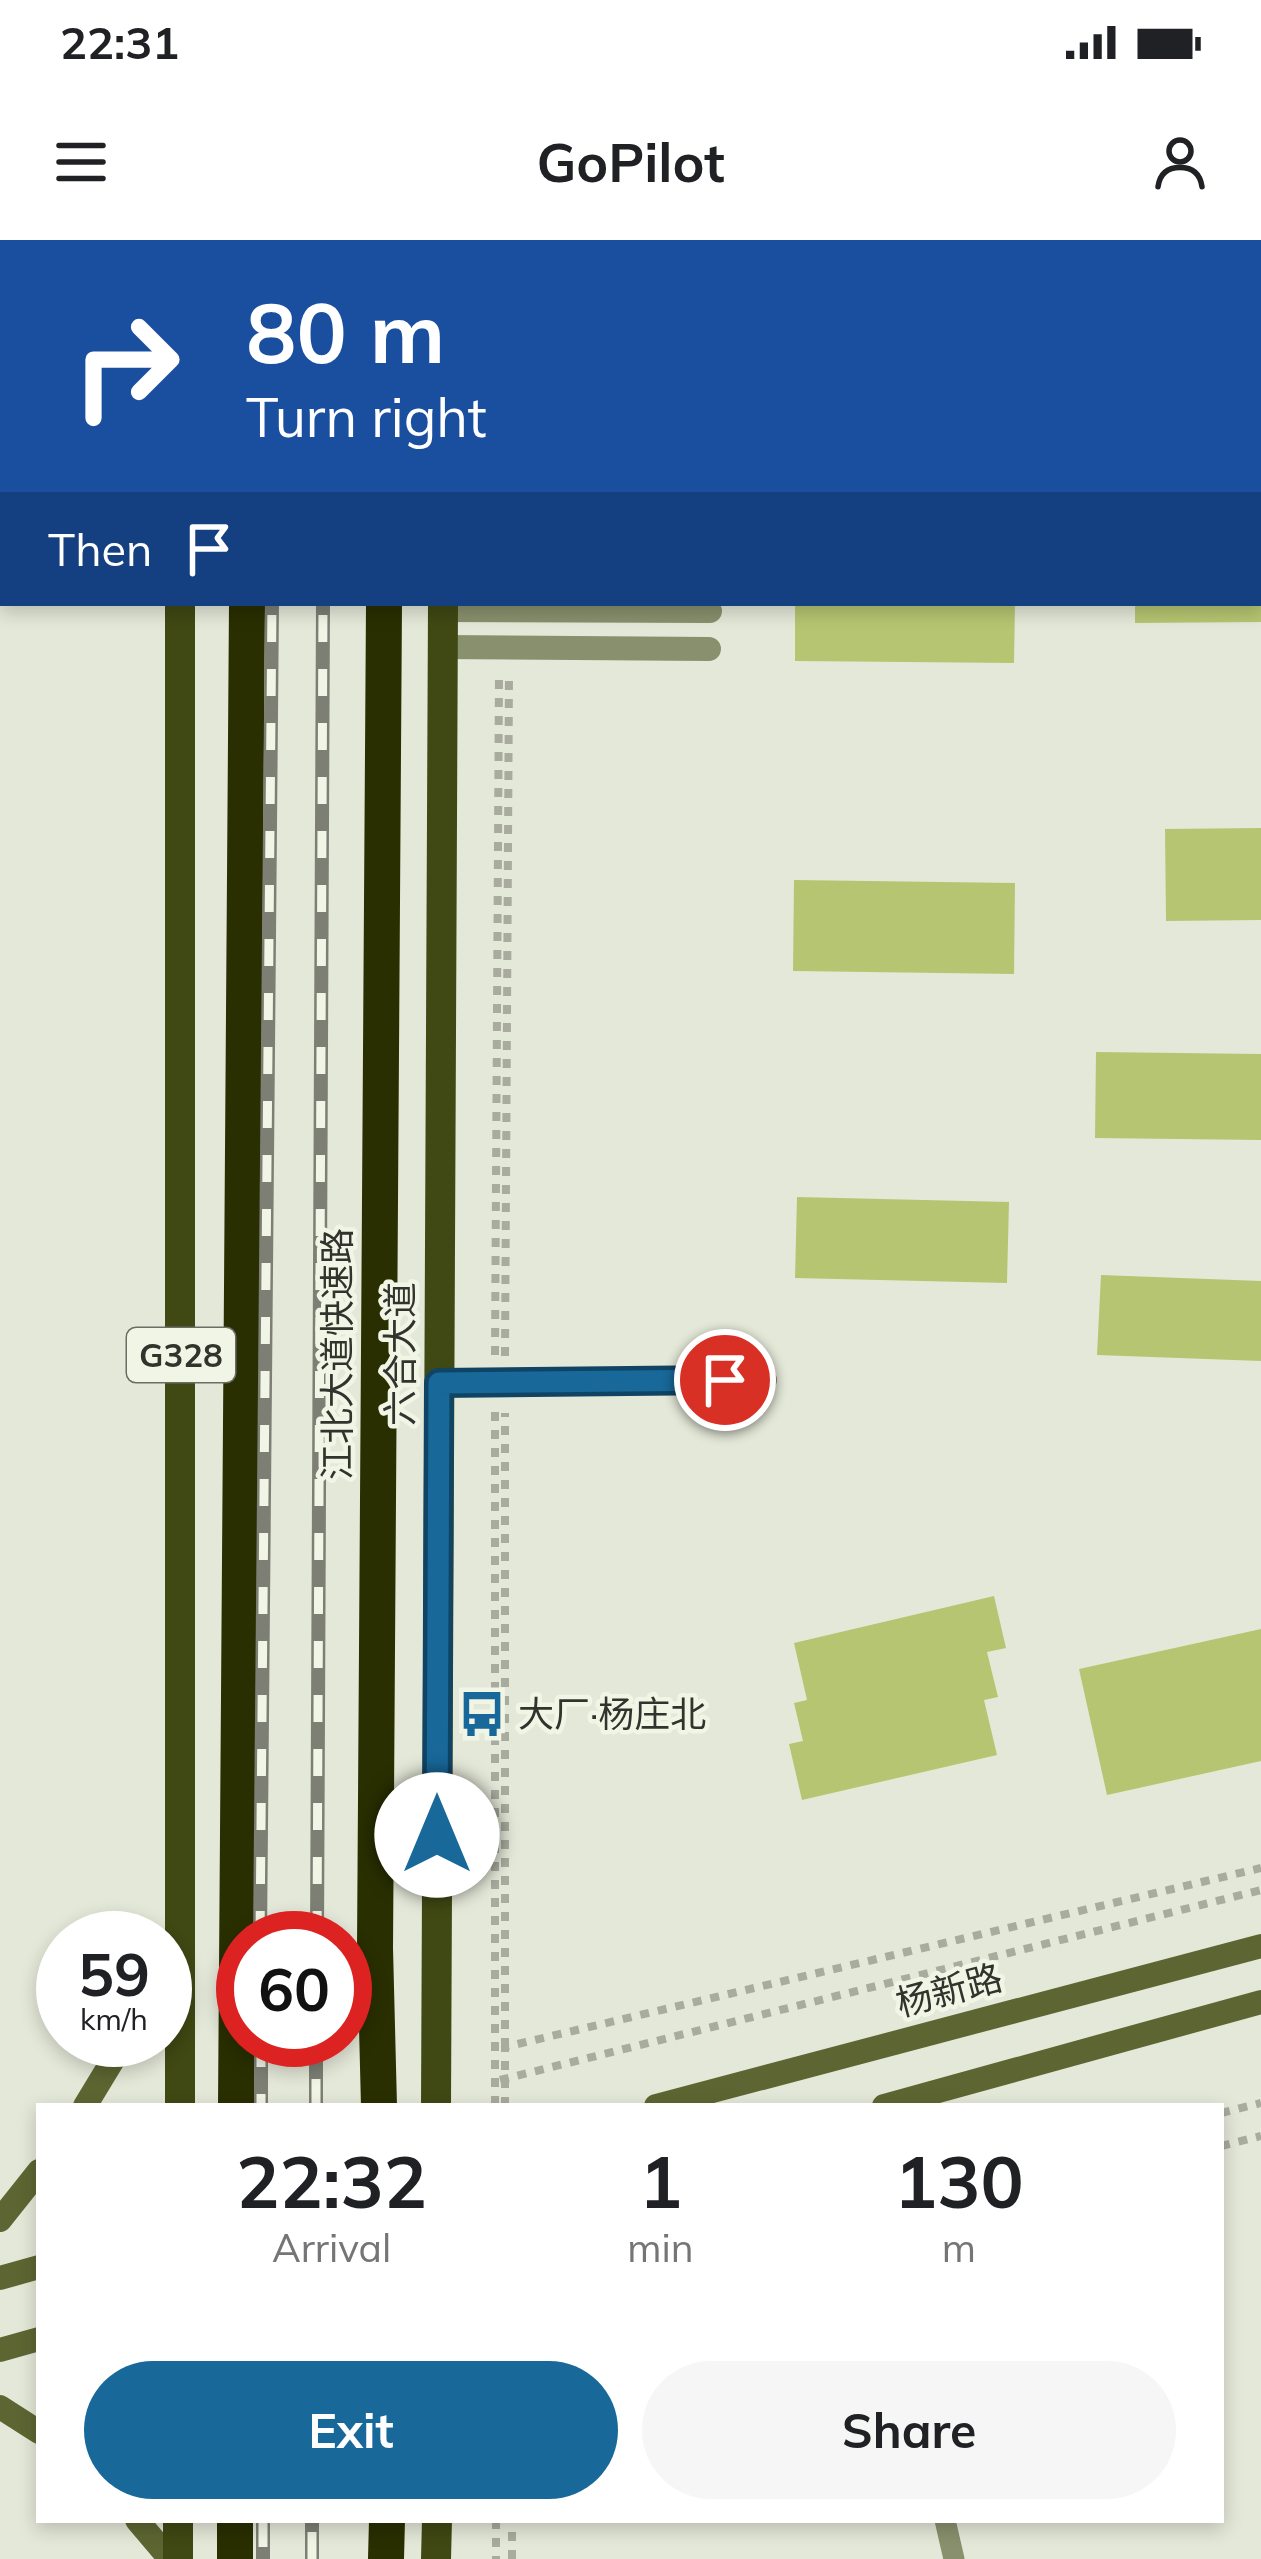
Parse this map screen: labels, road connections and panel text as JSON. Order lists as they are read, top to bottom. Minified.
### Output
{"streets":{"highway":["江北大道快速路","G328"],"main road":["六合大道"],"street":["杨新路"]},"places":{"bus stop":["大厂·杨庄北"]},"page":{"status":"22:31","header":"GoPilot","turn":["80 m","Turn right"],"then":"Then","speed":"59 km/h","limit":"60","eta":["22:32","Arrival","1","min","130","m"],"buttons":["Exit","Share"]}}
